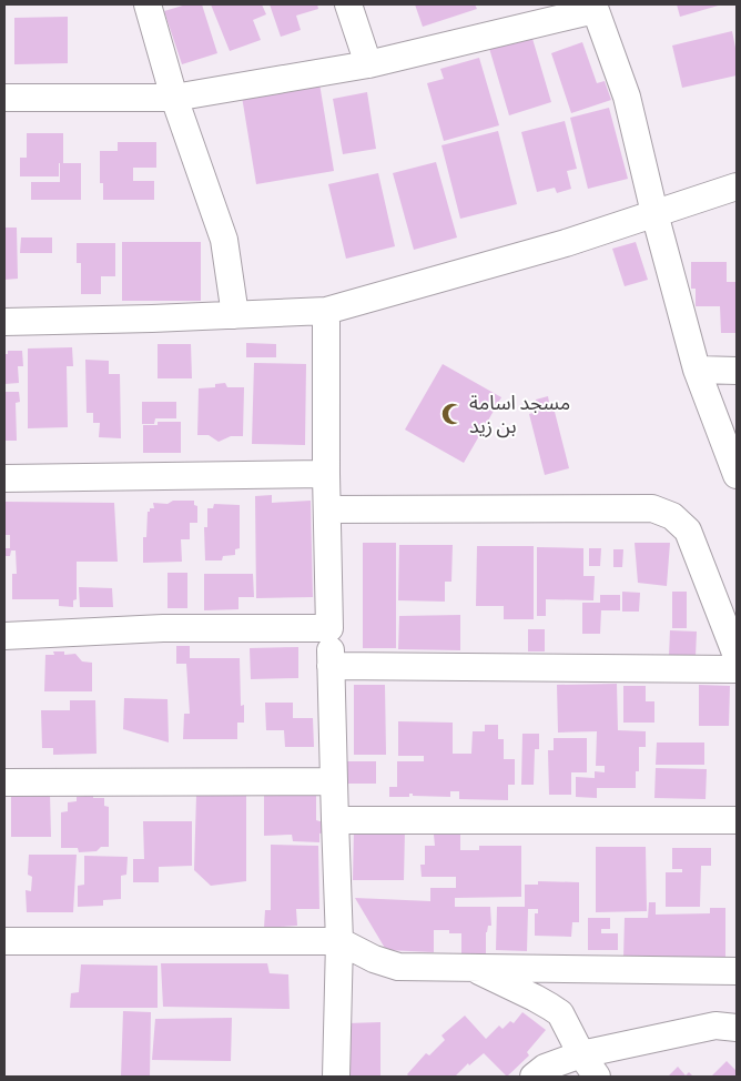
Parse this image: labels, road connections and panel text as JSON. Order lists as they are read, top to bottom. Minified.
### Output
{"places":{"mosque":["مسجد اسامة بن زيد"]}}
